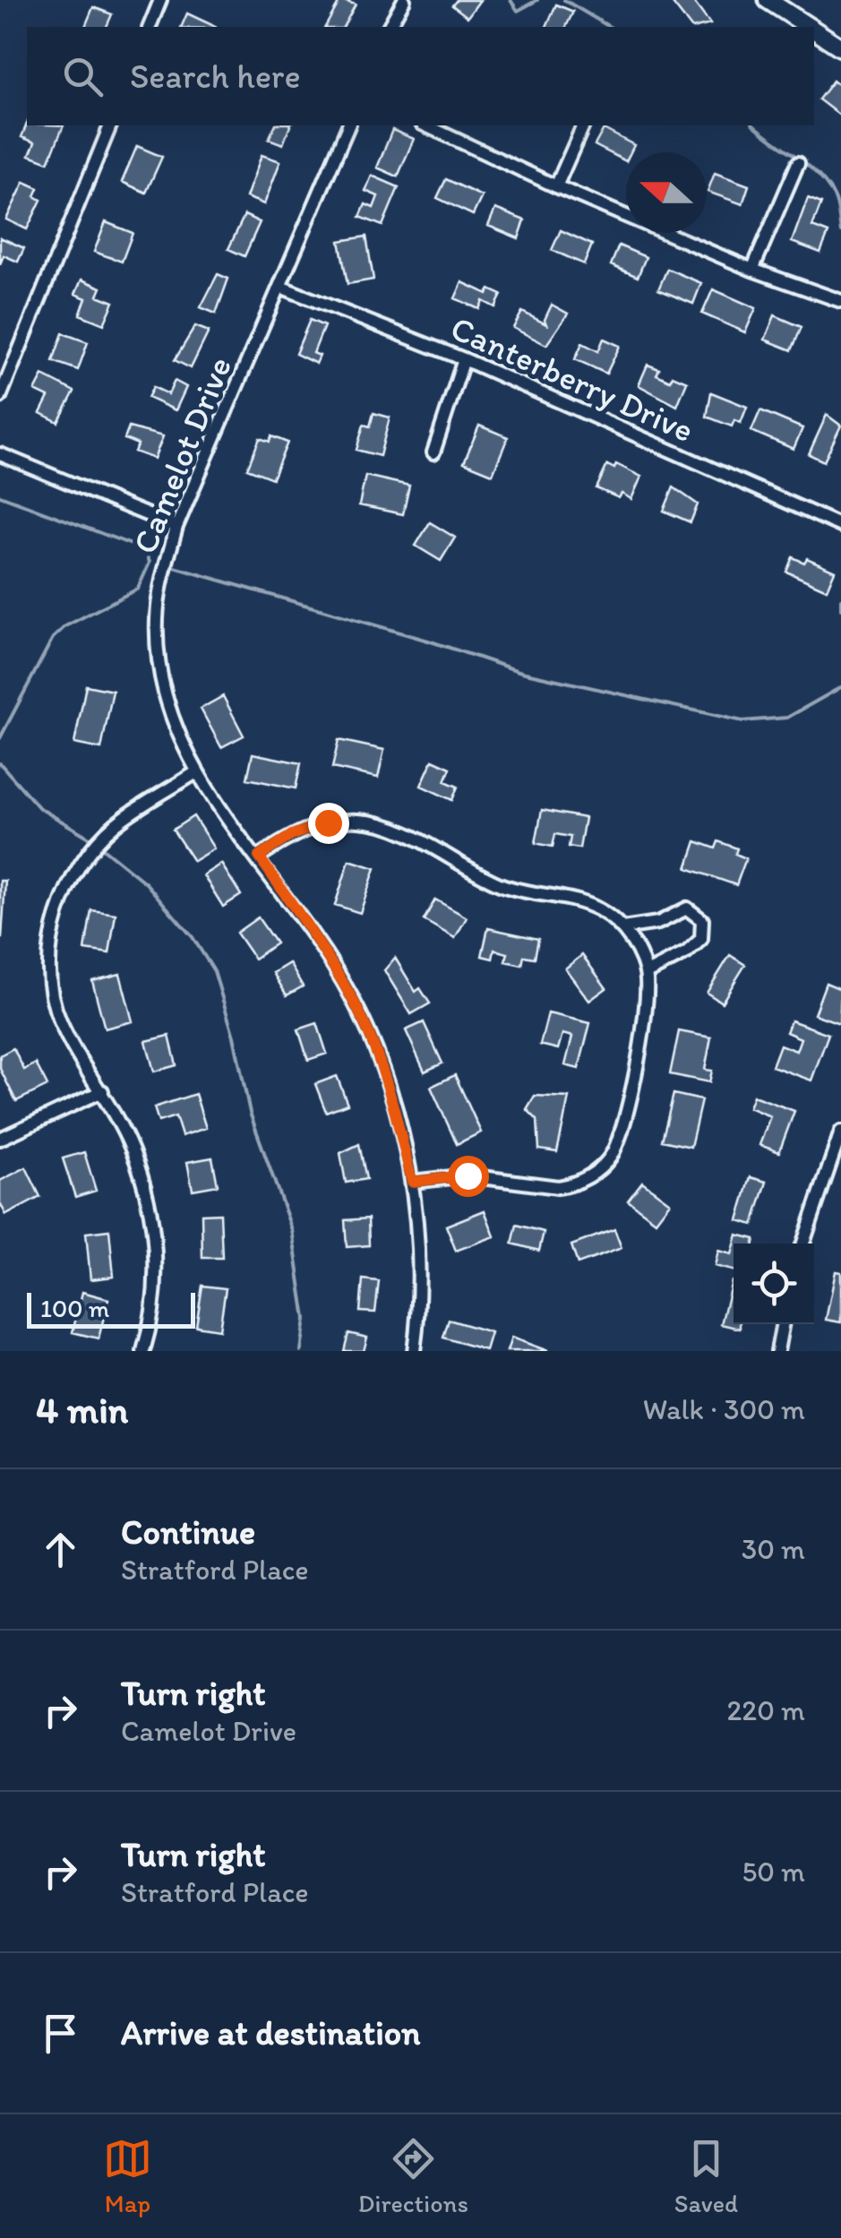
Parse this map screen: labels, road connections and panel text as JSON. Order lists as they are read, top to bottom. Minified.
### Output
{"streets":{"street":["Canterberry Drive","Camelot Drive"]},"crossings":[["Canterberry Drive","Camelot Drive"]],"scale_bar":"100 m","north":"left","page":{"search":"Search here","scale":"100 m","heading":["4 min","Walk · 300 m"],"list":[["Continue","Stratford Place","30 m"],["Turn right","Camelot Drive","220 m"],["Turn right","Stratford Place","50 m"],"Arrive at destination"],"nav":["Map","Directions","Saved"]}}
